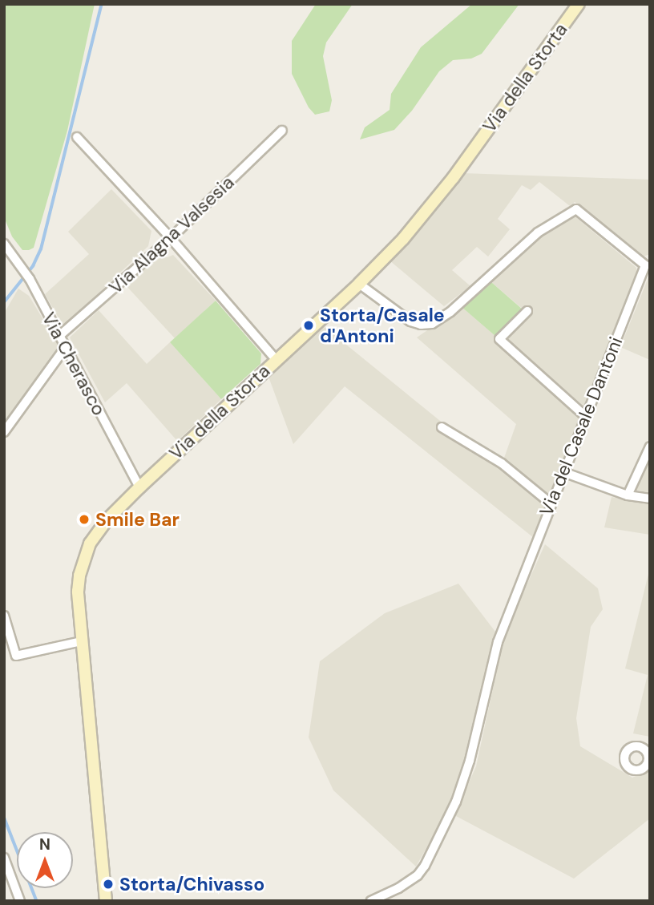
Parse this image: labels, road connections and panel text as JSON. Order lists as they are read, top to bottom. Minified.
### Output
{"streets":{"main road":["Via della Storta"],"street":["Via Alagna Valsesia","Via Cherasco","Via del Casale Dantoni"]},"crossings":[["Via della Storta","Via Cherasco"],["Via della Storta","Via del Casale Dantoni"],["Via Alagna Valsesia","Via Cherasco"]],"places":["Storta/Casale d'Antoni","Smile Bar","Storta/Chivasso"],"north":"top"}
